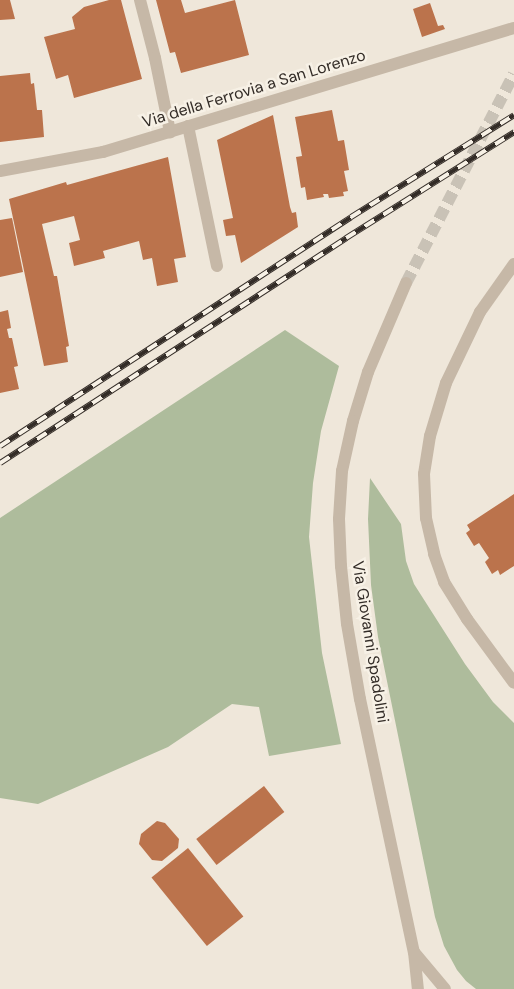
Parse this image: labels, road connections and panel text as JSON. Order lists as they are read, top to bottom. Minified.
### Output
{"streets":{"street":["Via della Ferrovia a San Lorenzo","Via Giovanni Spadolini"]}}
